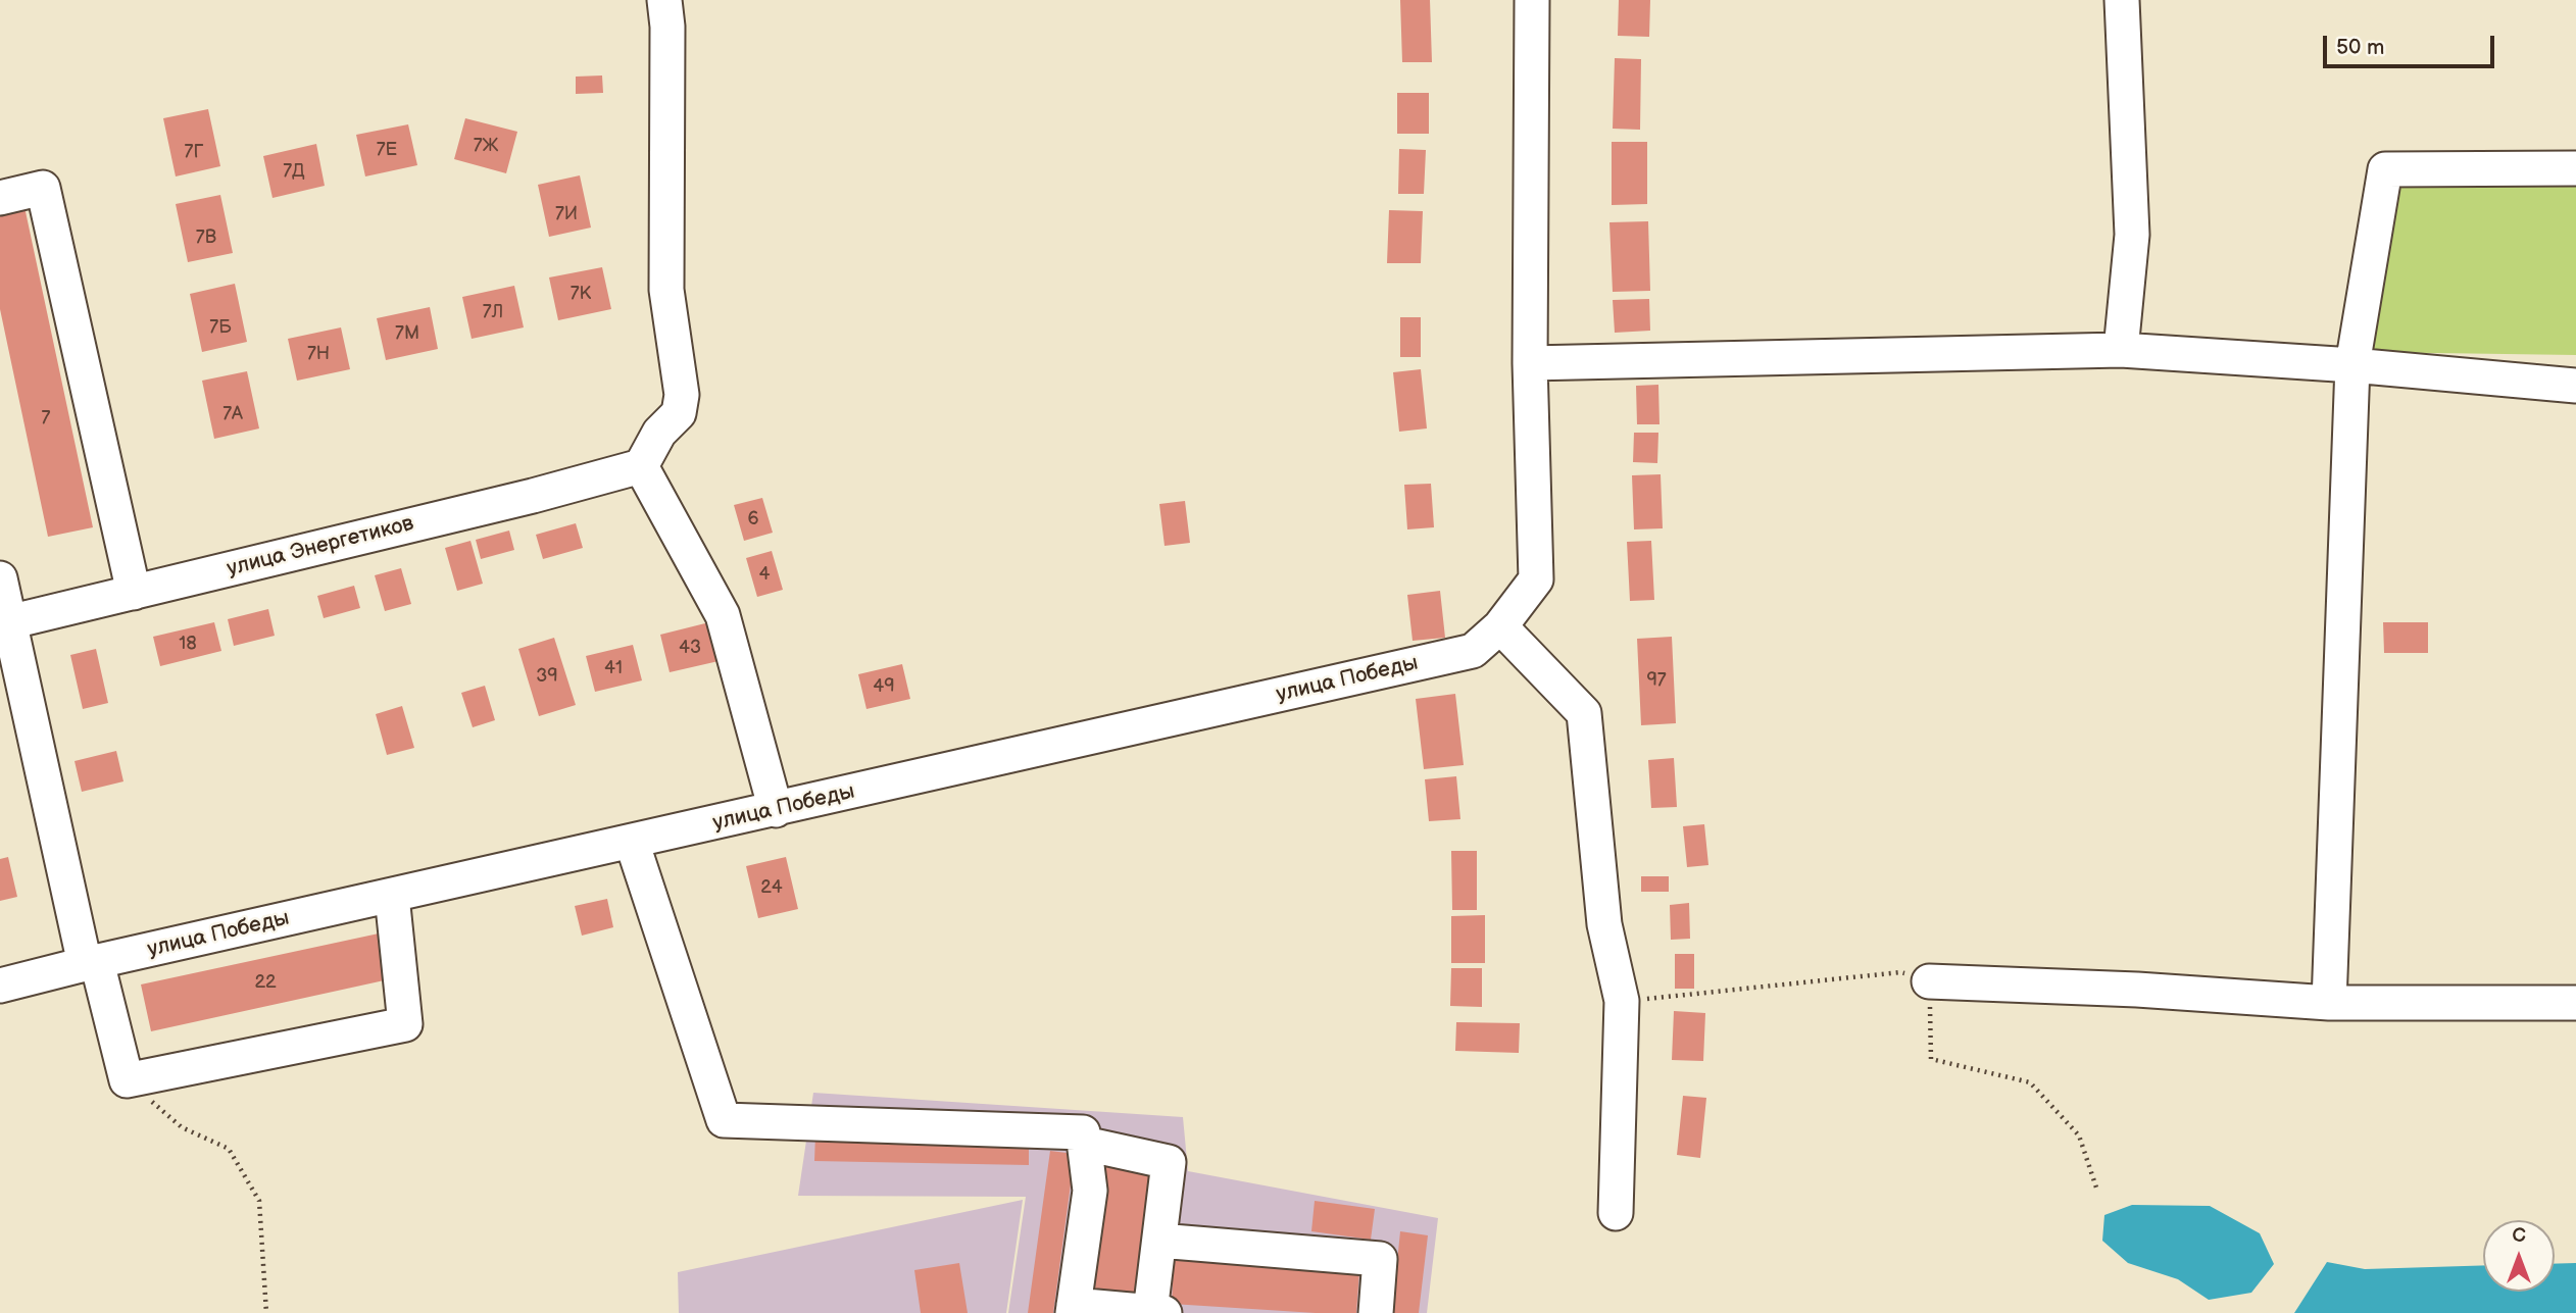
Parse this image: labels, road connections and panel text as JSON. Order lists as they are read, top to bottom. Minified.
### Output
{"streets":{"street":["улица Энергетиков","улица Победы"]},"house_numbers":["7Ж","7Е","7Г","7Д","7И","7В","7К","7Л","7Б","7М","7Н","7А","7","6","4","18","43","41","39","97","49","24","22"],"scale_bar":"50 m","north":"top"}
